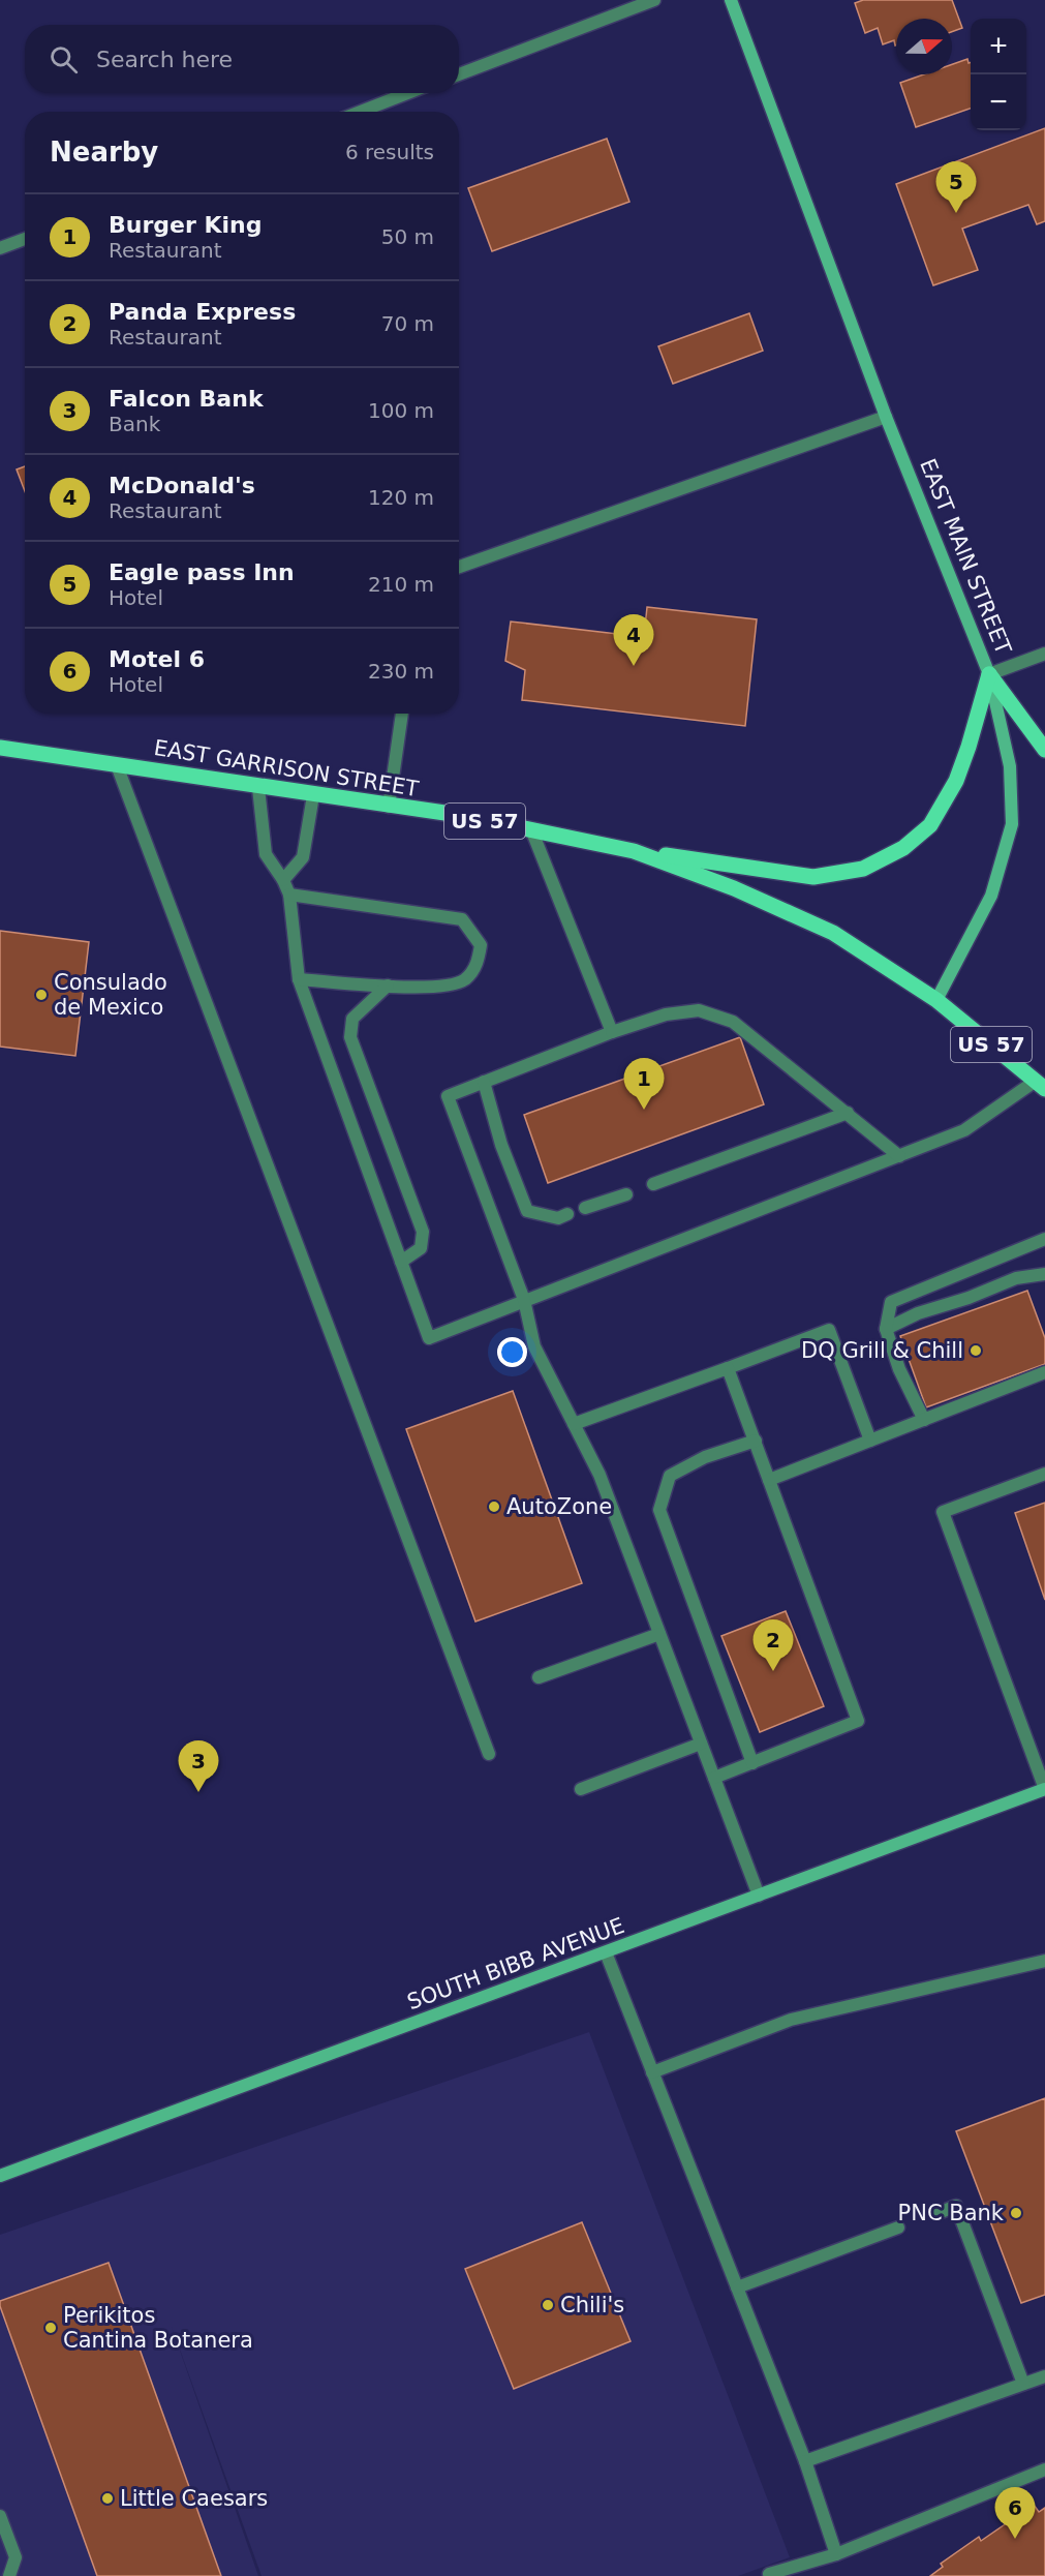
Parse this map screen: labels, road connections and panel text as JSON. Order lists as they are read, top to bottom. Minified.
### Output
{"streets":{"main road":["EAST MAIN STREET","EAST GARRISON STREET","US 57","SOUTH BIBB AVENUE"]},"crossings":[["EAST MAIN STREET","EAST GARRISON STREET"],["EAST MAIN STREET","US 57"],["EAST GARRISON STREET","US 57"]],"places":["Consulado de Mexico","DQ Grill & Chill","AutoZone","PNC Bank","Chili's","Perikitos Cantina Botanera","Little Caesars"],"north":"right","page":{"map_buttons":["+","−"],"search":"Search here","heading":["Nearby","6 results"],"pins":["5","4","1","2","3","6"],"list":[{"mark":"1","name":"Burger King","note":"Restaurant","value":"50 m"},{"mark":"2","name":"Panda Express","note":"Restaurant","value":"70 m"},{"mark":"3","name":"Falcon Bank","note":"Bank","value":"100 m"},{"mark":"4","name":"McDonald's","note":"Restaurant","value":"120 m"},{"mark":"5","name":"Eagle pass Inn","note":"Hotel","value":"210 m"},{"mark":"6","name":"Motel 6","note":"Hotel","value":"230 m"}]}}
